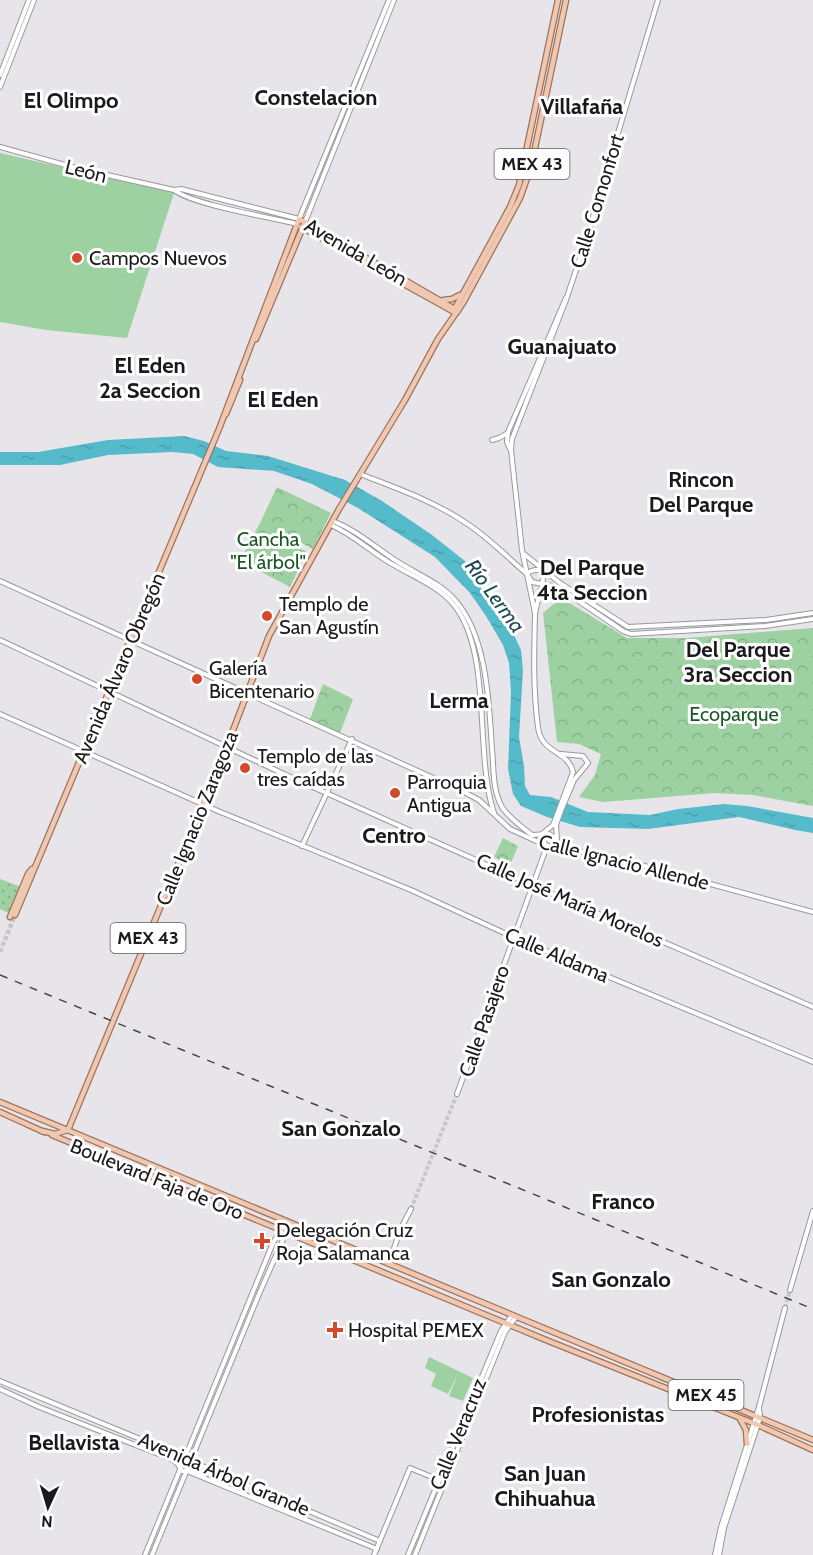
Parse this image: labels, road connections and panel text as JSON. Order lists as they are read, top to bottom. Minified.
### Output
{"streets":{"main road":["MEX 43","Avenida León","Avenida Álvaro Obregón","Calle Ignacio Zaragoza","Boulevard Faja de Oro","MEX 45"],"street":["León","Calle Comonfort","Calle Ignacio Allende","Calle José María Morelos","Calle Aldama","Calle Pasajero","Calle Veracruz","Avenida Árbol Grande"]},"crossings":[["MEX 43","Avenida León"],["MEX 43","Calle Ignacio Zaragoza"],["León","Avenida León"],["Avenida León","Avenida Álvaro Obregón"],["Avenida Álvaro Obregón","Calle Ignacio Allende"],["Avenida Álvaro Obregón","Calle José María Morelos"],["Avenida Álvaro Obregón","Calle Aldama"],["Calle Ignacio Zaragoza","Calle Ignacio Allende"],["Calle Ignacio Zaragoza","Calle José María Morelos"],["Calle Ignacio Zaragoza","Calle Aldama"],["Calle Ignacio Zaragoza","Boulevard Faja de Oro"],["Calle Ignacio Allende","Calle Pasajero"],["Calle José María Morelos","Calle Pasajero"],["Calle Aldama","Calle Pasajero"],["Boulevard Faja de Oro","Calle Veracruz"]],"districts":["Constelacion","El Olimpo","Villafaña","Guanajuato","El Eden 2a Seccion","El Eden","Rincon Del Parque","Del Parque 4ta Seccion","Del Parque 3ra Seccion","Lerma","Centro","San Gonzalo","Franco","San Gonzalo","Profesionistas","Bellavista","San Juan Chihuahua"],"water":["Río Lerma"],"parks":["Cancha \"El árbol\"","Ecoparque"],"places":{"other":["Campos Nuevos","Templo de San Agustín","Galería Bicentenario","Templo de las tres caídas","Parroquia Antigua"],"health":["Delegación Cruz Roja Salamanca","Hospital PEMEX"]},"north":"bottom"}
